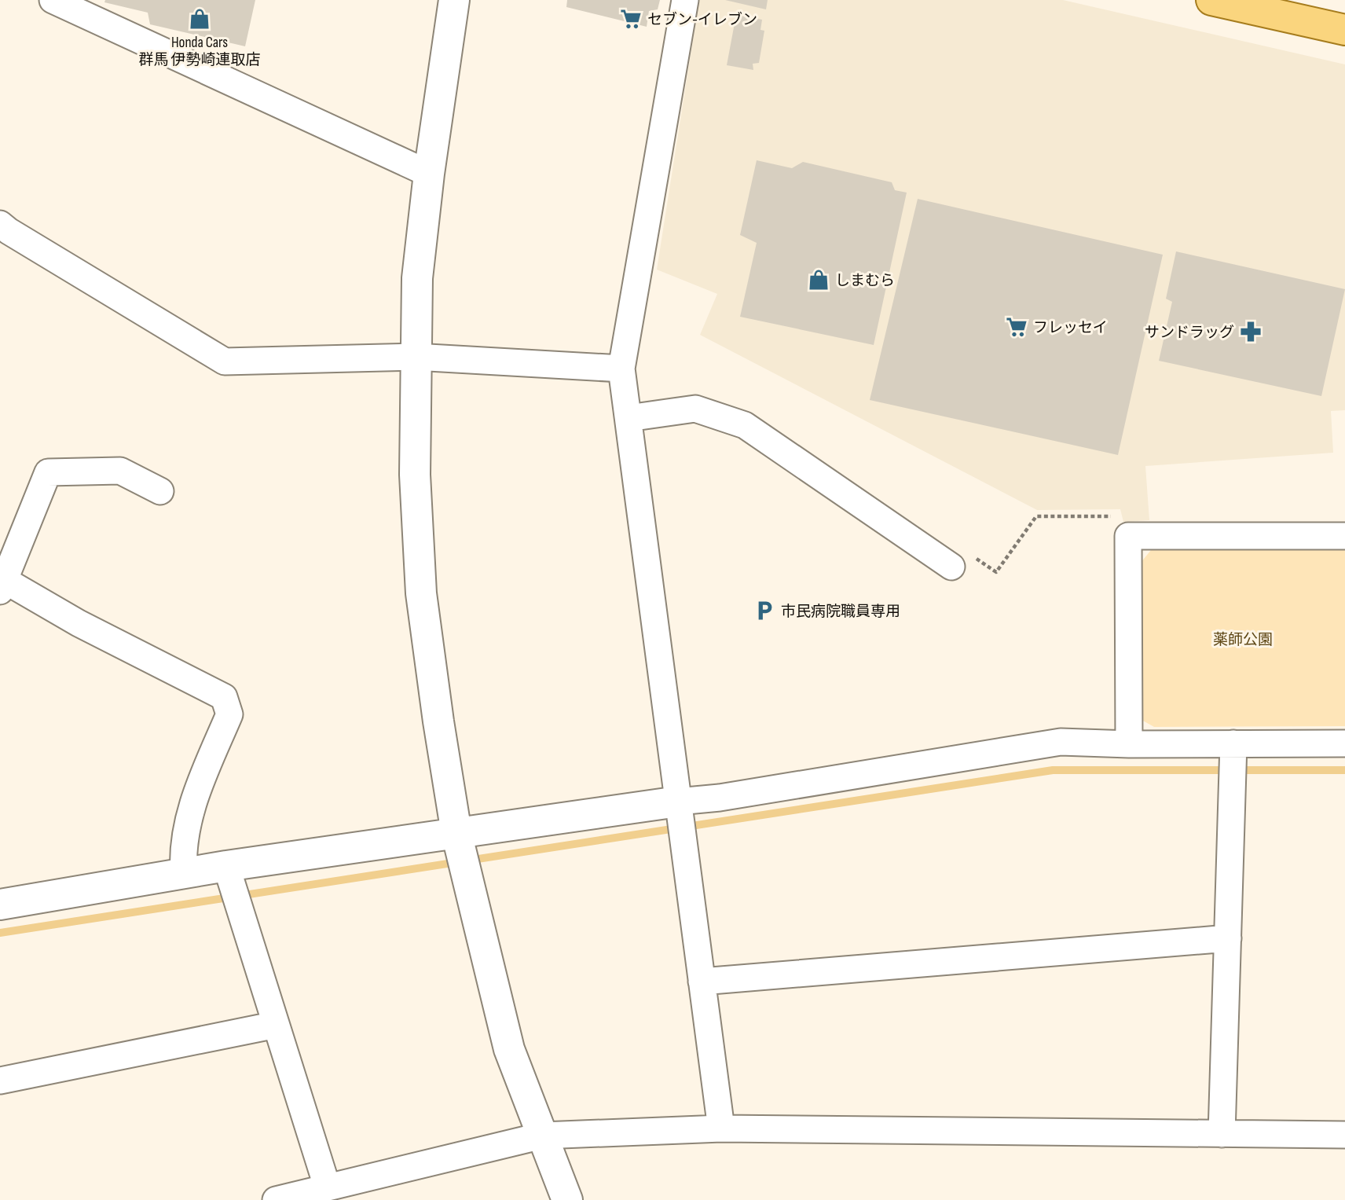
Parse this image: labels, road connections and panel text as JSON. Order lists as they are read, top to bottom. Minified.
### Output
{"parks":["薬師公園"],"places":{"shop":["Honda Cars 群馬 伊勢崎連取店","しまむら"],"supermarket":["セブン-イレブン","フレッセイ"],"pharmacy":["サンドラッグ"],"parking":["市民病院職員専用"]}}
